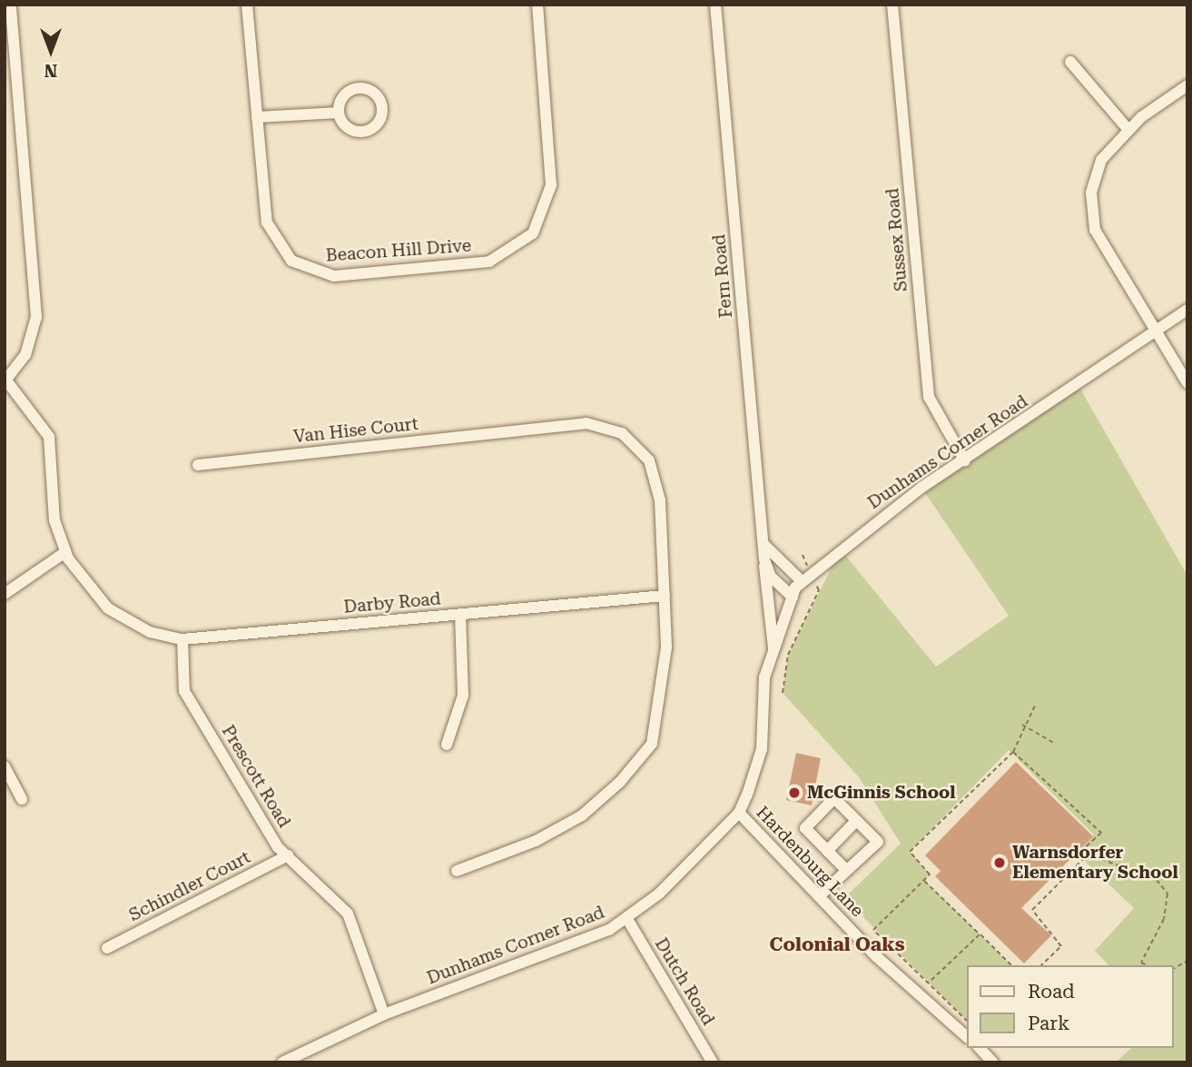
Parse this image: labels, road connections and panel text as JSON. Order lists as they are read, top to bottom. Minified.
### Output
{"streets":{"street":["Sussex Road","Beacon Hill Drive","Fern Road","Van Hise Court","Dunhams Corner Road","Darby Road","Prescott Road","Hardenburg Lane","Schindler Court","Dutch Road"]},"crossings":[["Sussex Road","Dunhams Corner Road"],["Fern Road","Dunhams Corner Road"],["Van Hise Court","Darby Road"],["Dunhams Corner Road","Prescott Road"],["Dunhams Corner Road","Hardenburg Lane"],["Dunhams Corner Road","Dutch Road"],["Darby Road","Prescott Road"],["Prescott Road","Schindler Court"]],"districts":["Colonial Oaks"],"places":["McGinnis School","Warnsdorfer Elementary School"],"legend":["Road","Park"],"north":"bottom"}
